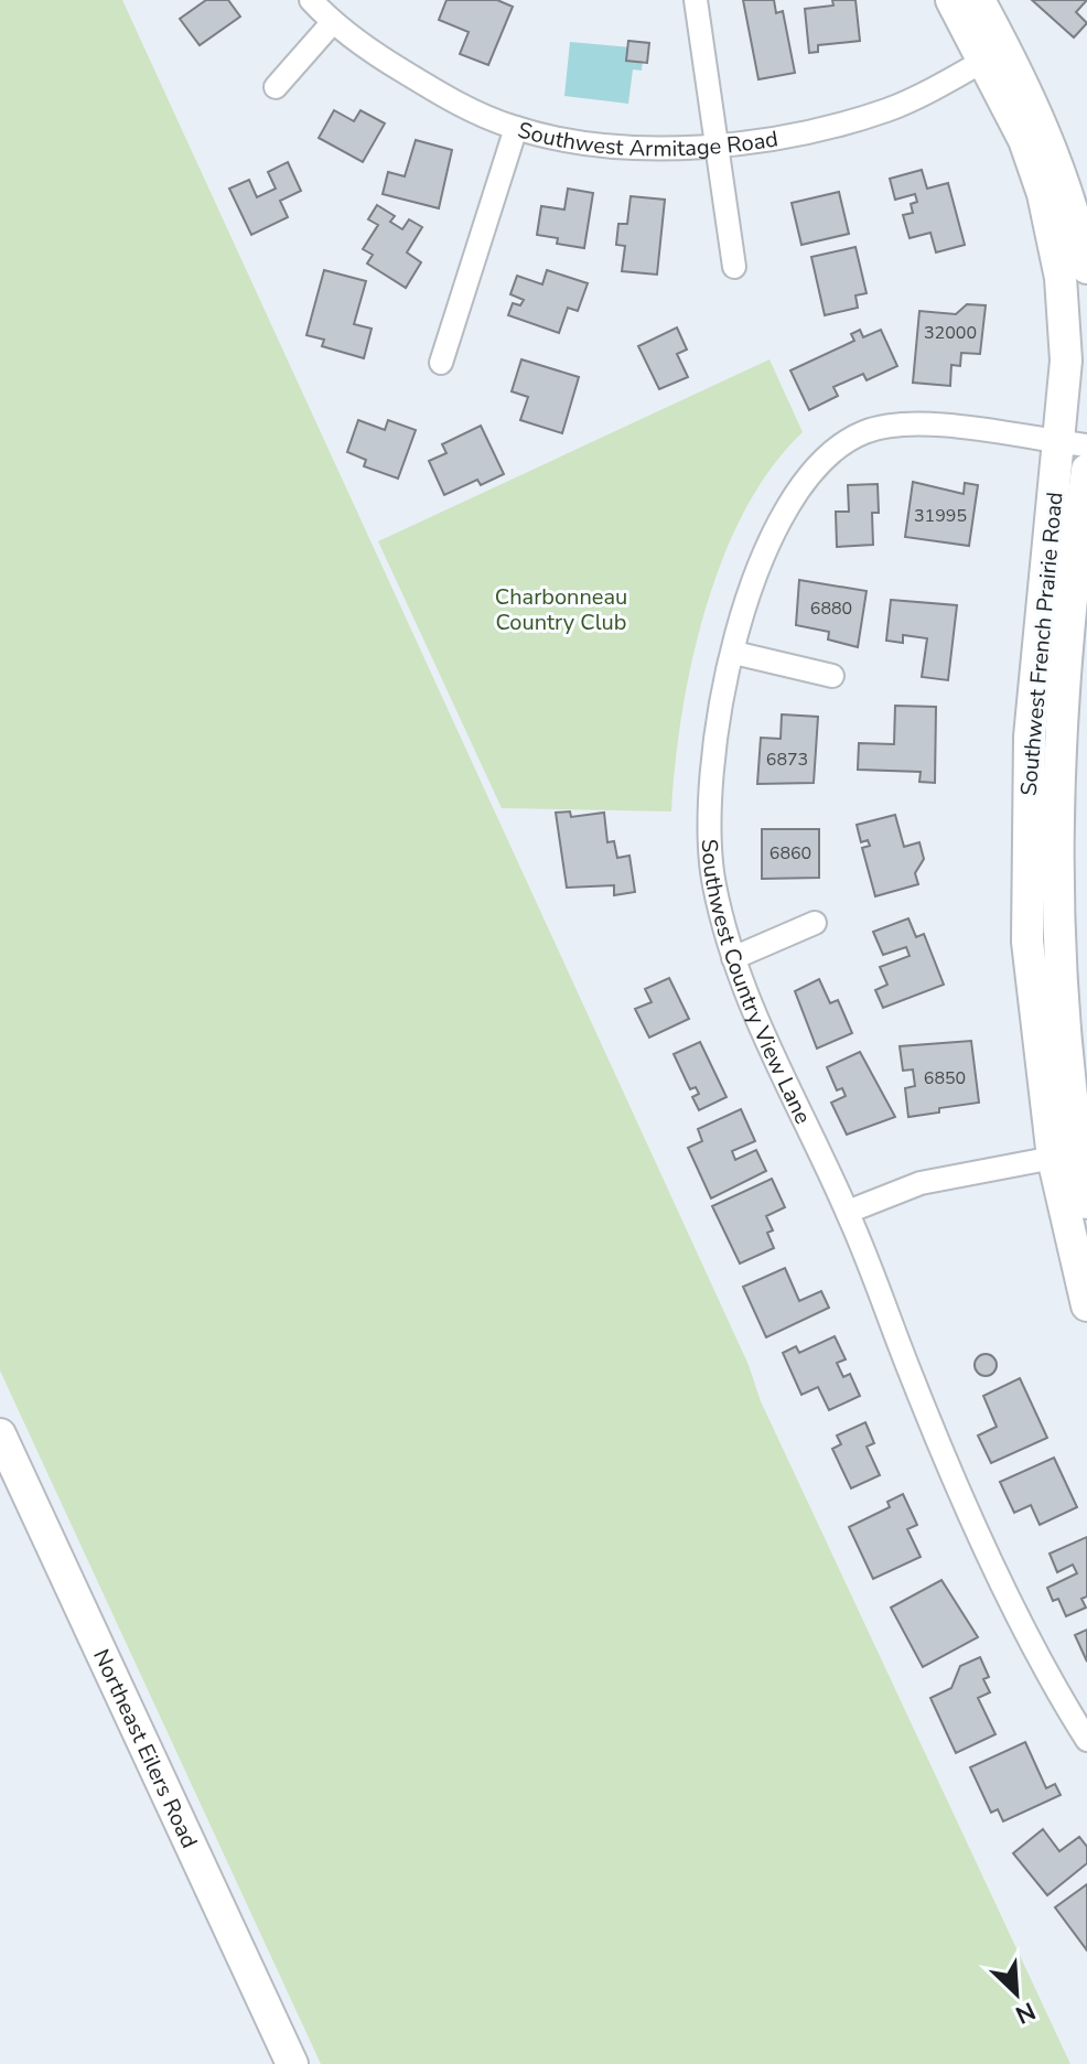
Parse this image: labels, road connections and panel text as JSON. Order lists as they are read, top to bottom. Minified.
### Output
{"streets":{"street":["Southwest Armitage Road","Southwest French Prairie Road","Southwest Country View Lane","Northeast Eilers Road"]},"crossings":[["Southwest Armitage Road","Southwest French Prairie Road"],["Southwest French Prairie Road","Southwest Country View Lane"]],"parks":["Charbonneau Country Club"],"house_numbers":["32000","31995","6880","6873","6860","6850"],"north":"bottom right"}
